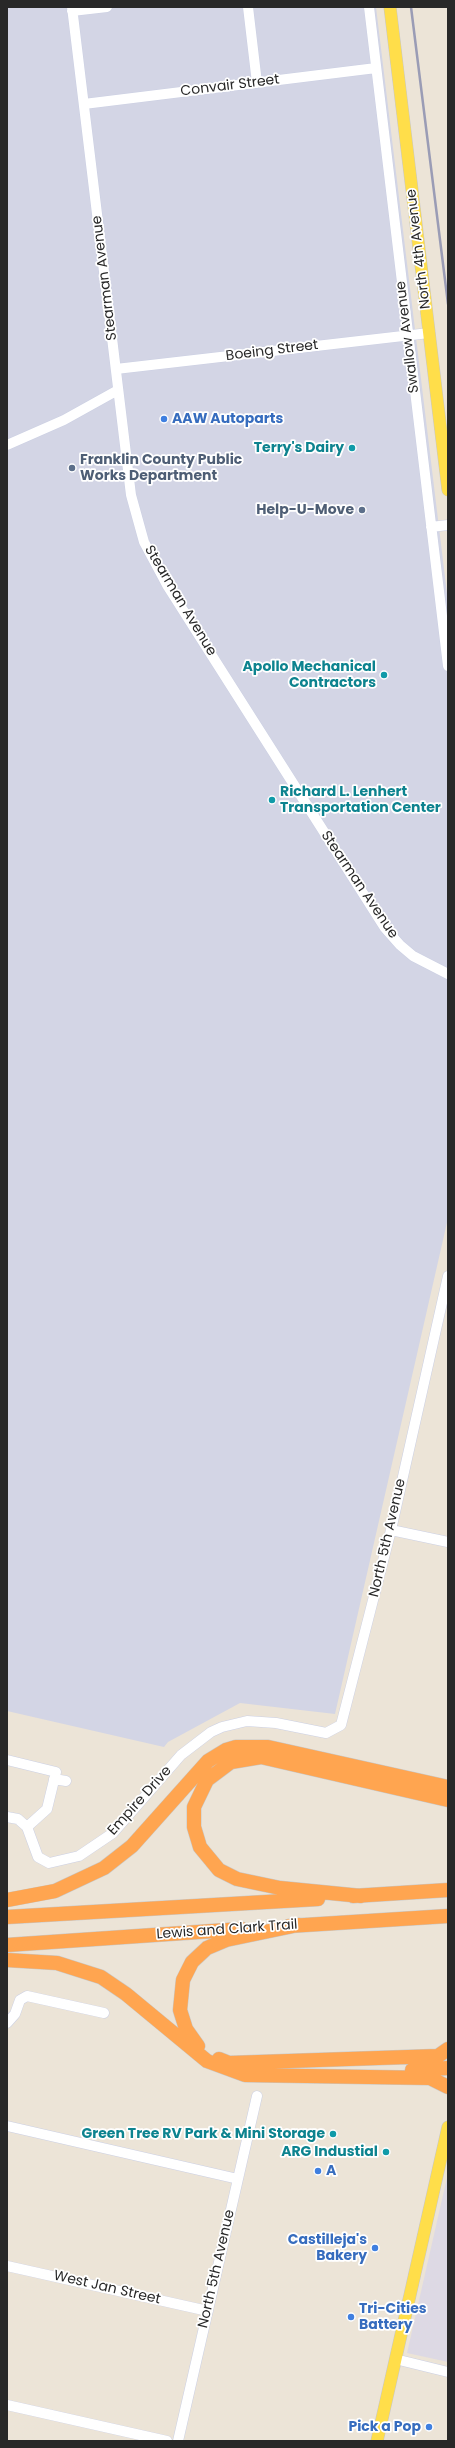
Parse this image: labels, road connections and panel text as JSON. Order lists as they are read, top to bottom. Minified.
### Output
{"streets":{"highway":["Lewis and Clark Trail"],"main road":["North 4th Avenue"],"street":["Convair Street","Stearman Avenue","Swallow Avenue","Boeing Street","North 5th Avenue","Empire Drive","West Jan Street"]},"crossings":[["Convair Street","Stearman Avenue"],["Convair Street","Swallow Avenue"],["North 4th Avenue","Boeing Street"],["Stearman Avenue","Boeing Street"],["Swallow Avenue","Boeing Street"],["North 5th Avenue","Empire Drive"],["North 5th Avenue","West Jan Street"]],"places":["AAW Autoparts","Terry's Dairy","Franklin County Public Works Department","Help-U-Move","Apollo Mechanical Contractors","Richard L. Lenhert Transportation Center","Green Tree RV Park & Mini Storage","ARG Industial","A","Castilleja's Bakery","Tri-Cities Battery","Pick a Pop"]}
